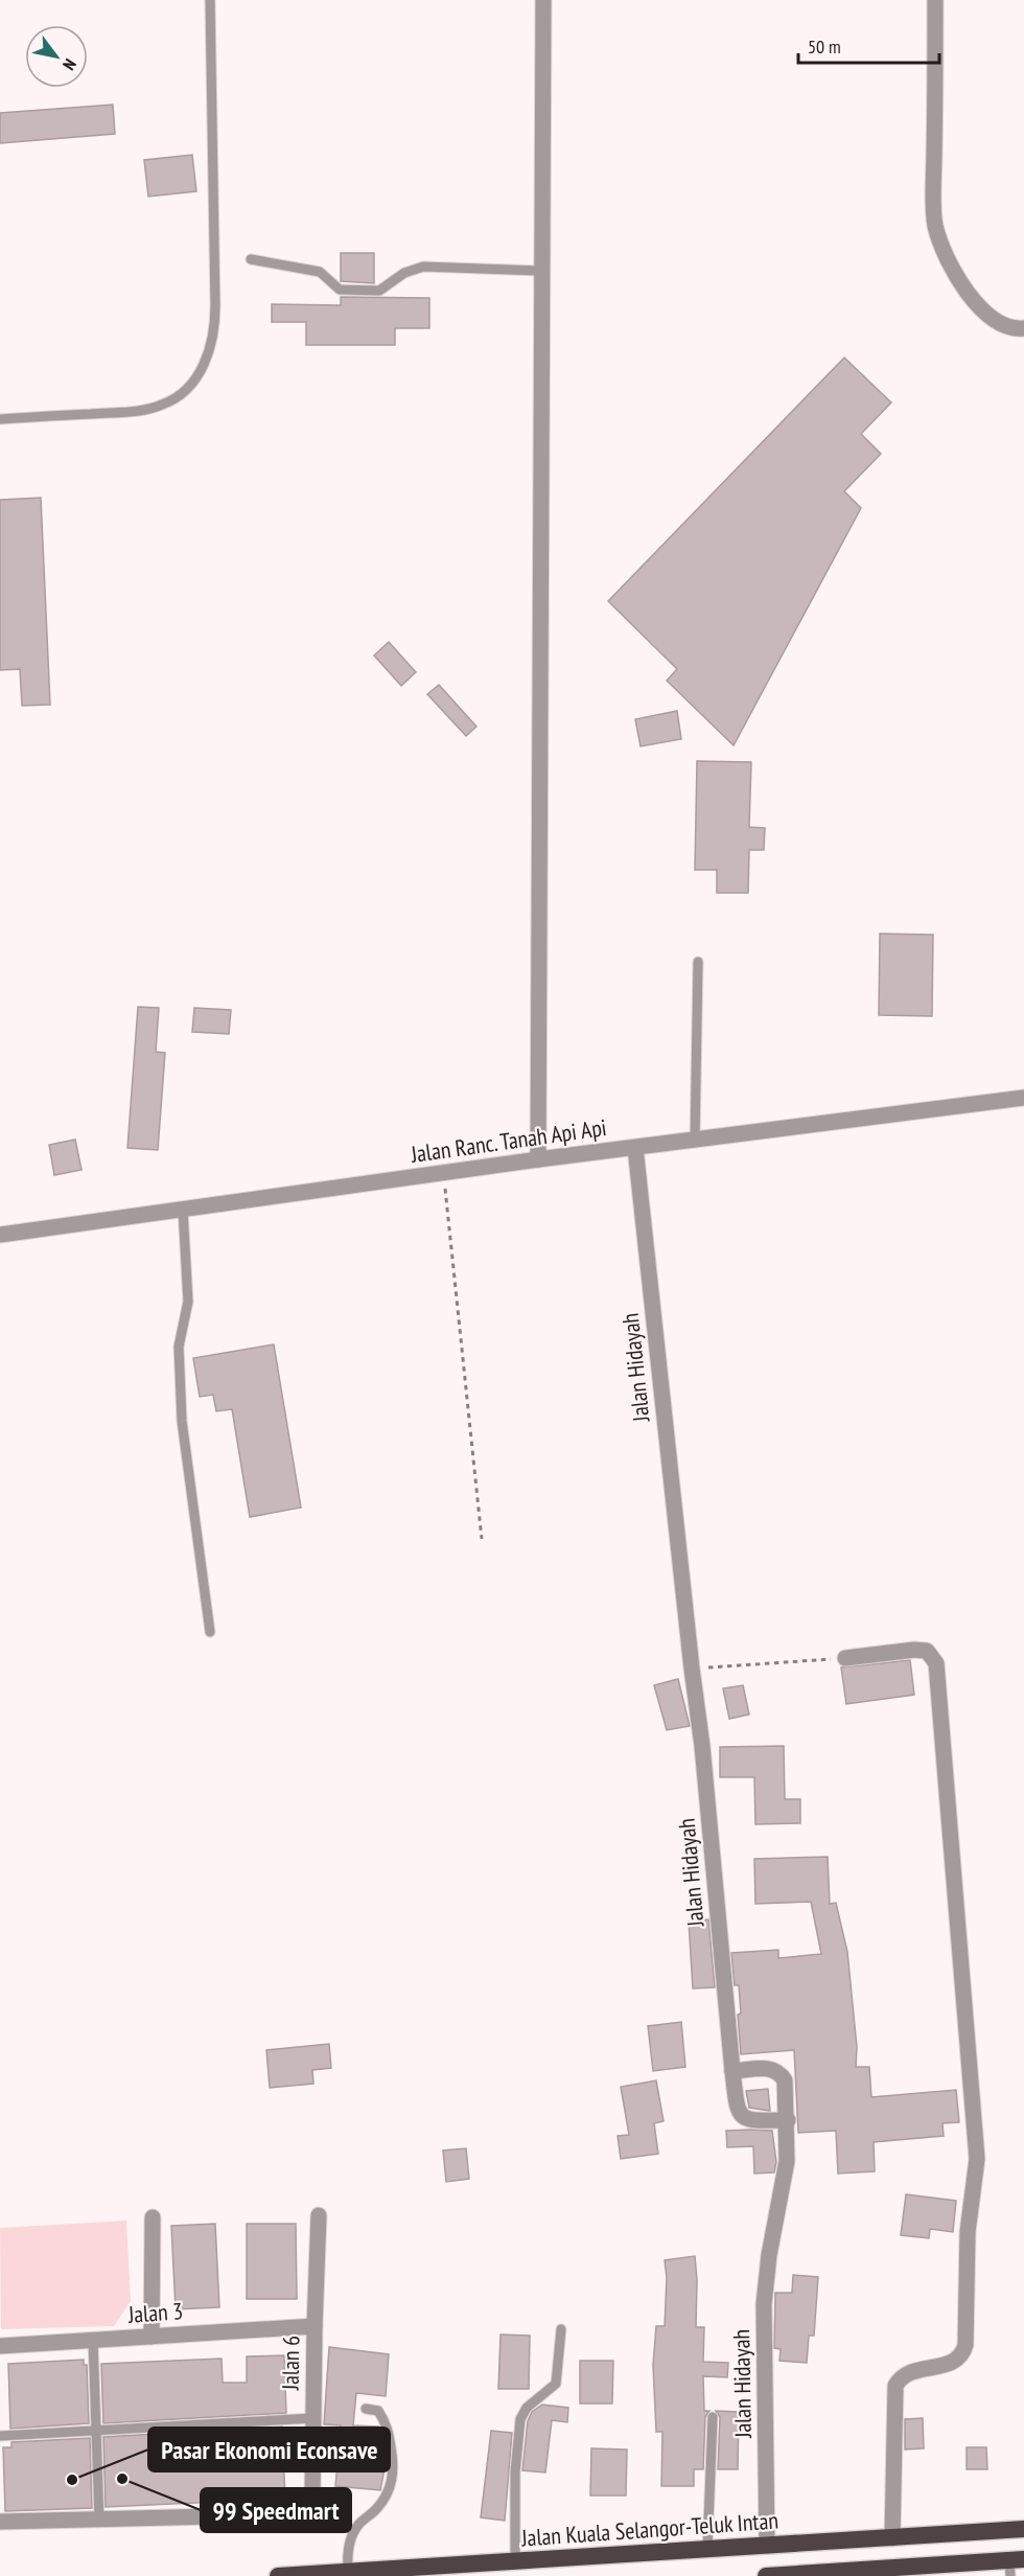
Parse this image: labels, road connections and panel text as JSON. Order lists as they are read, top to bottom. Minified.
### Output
{"streets":{"highway":["Jalan Kuala Selangor-Teluk Intan"],"street":["Jalan Ranc. Tanah Api Api","Jalan Hidayah","Jalan 3","Jalan 6"]},"crossings":[["Jalan Ranc. Tanah Api Api","Jalan Hidayah"],["Jalan Hidayah","Jalan Kuala Selangor-Teluk Intan"],["Jalan 3","Jalan 6"]],"places":["99 Speedmart","Pasar Ekonomi Econsave"],"scale_bar":"50 m","north":"bottom right"}
